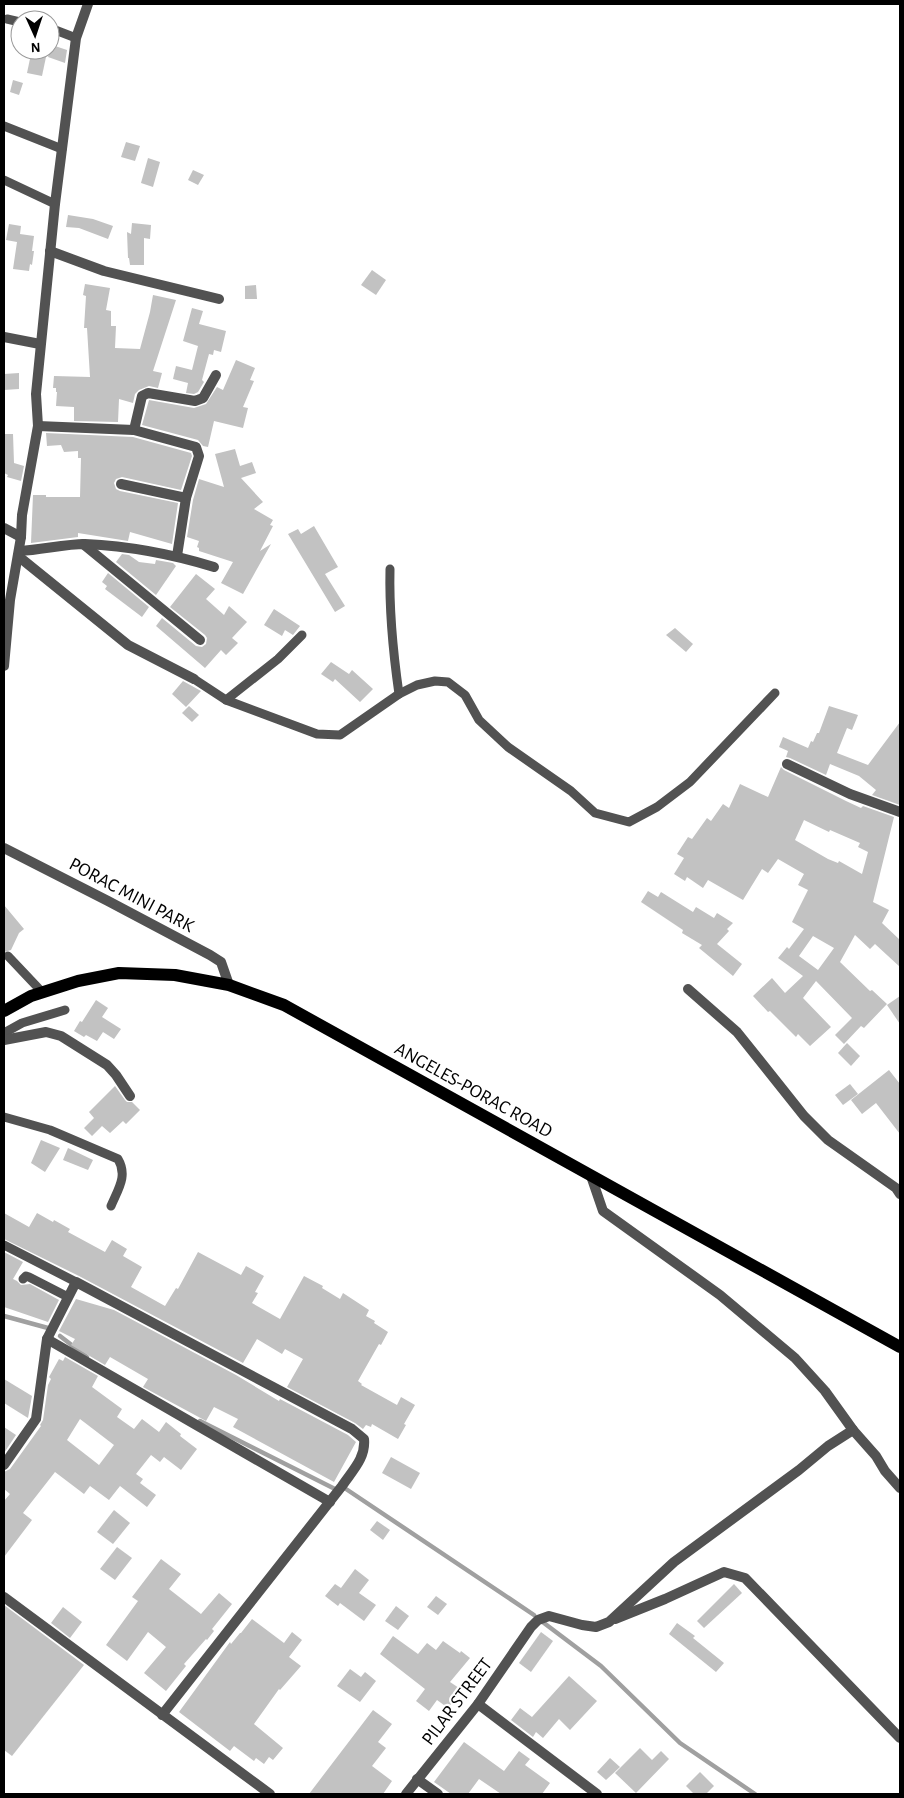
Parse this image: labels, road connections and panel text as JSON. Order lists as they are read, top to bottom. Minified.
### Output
{"streets":{"main road":["ANGELES-PORAC ROAD"],"street":["PORAC MINI PARK","PILAR STREET"]},"crossings":[["PORAC MINI PARK","ANGELES-PORAC ROAD"]],"north":"bottom"}
